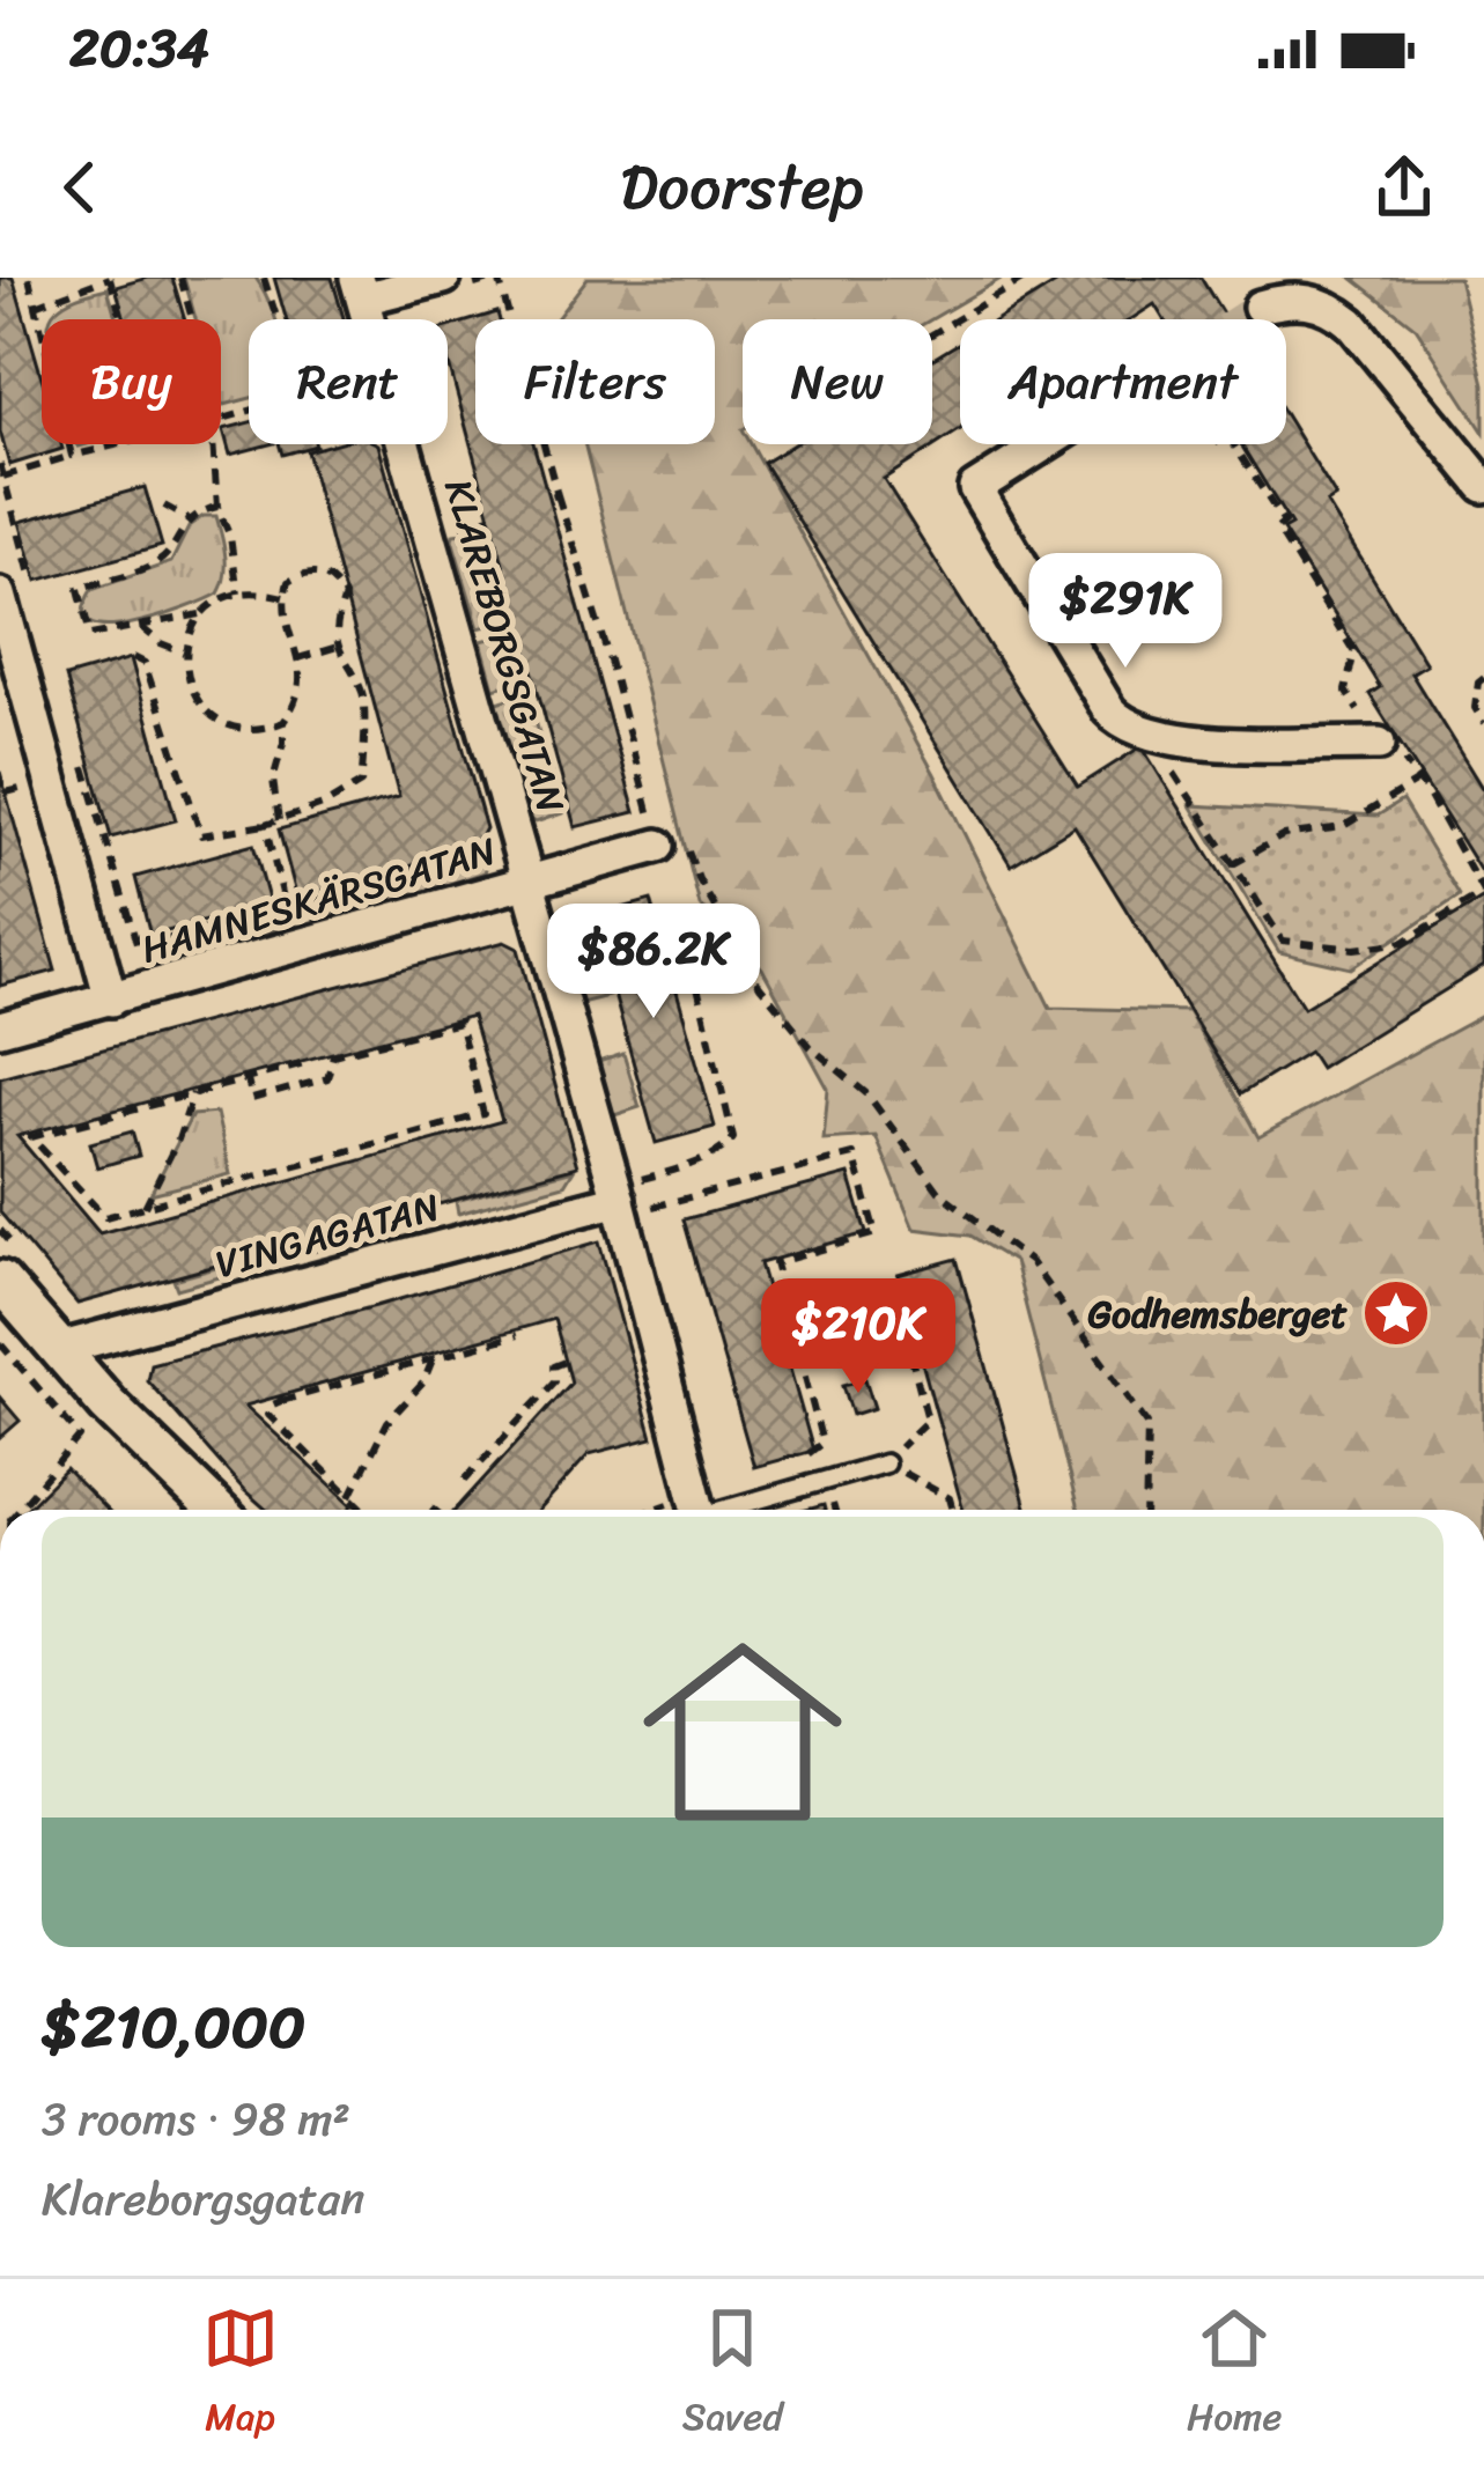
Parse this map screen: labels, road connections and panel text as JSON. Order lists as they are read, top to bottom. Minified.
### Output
{"streets":{"street":["KLAREBORGSGATAN","HAMNESKÄRSGATAN","VINGAGATAN"]},"crossings":[["KLAREBORGSGATAN","HAMNESKÄRSGATAN"],["KLAREBORGSGATAN","VINGAGATAN"]],"places":{"place":["Godhemsberget"]},"page":{"status":"20:34","header":"Doorstep","chip":["Buy","Rent","Filters","New","Apartment"],"price":["$291K","$86.2K","$210K"],"list":[{"name":"$210,000","note":"3 rooms · 98 m² · Klareborgsgatan"}],"tabs":["Map","Saved","Home"]}}
